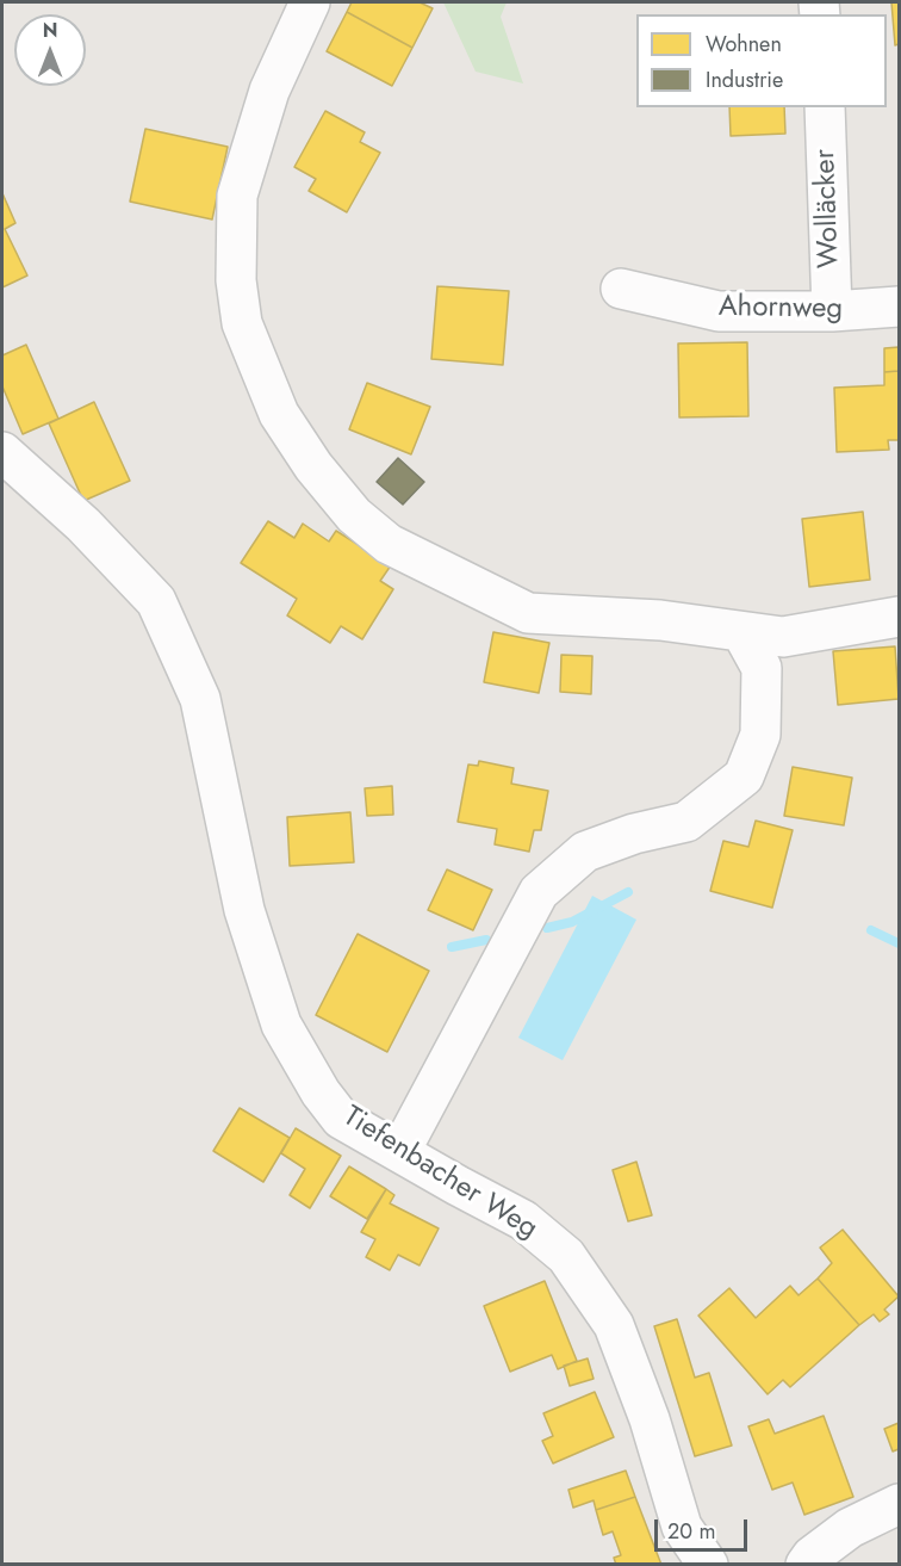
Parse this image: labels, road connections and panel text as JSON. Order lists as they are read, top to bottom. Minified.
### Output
{"streets":{"street":["Wolläcker","Ahornweg","Tiefenbacher Weg"]},"crossings":[["Wolläcker","Ahornweg"]],"legend":["Wohnen","Industrie"],"scale_bar":"20 m","north":"top"}
